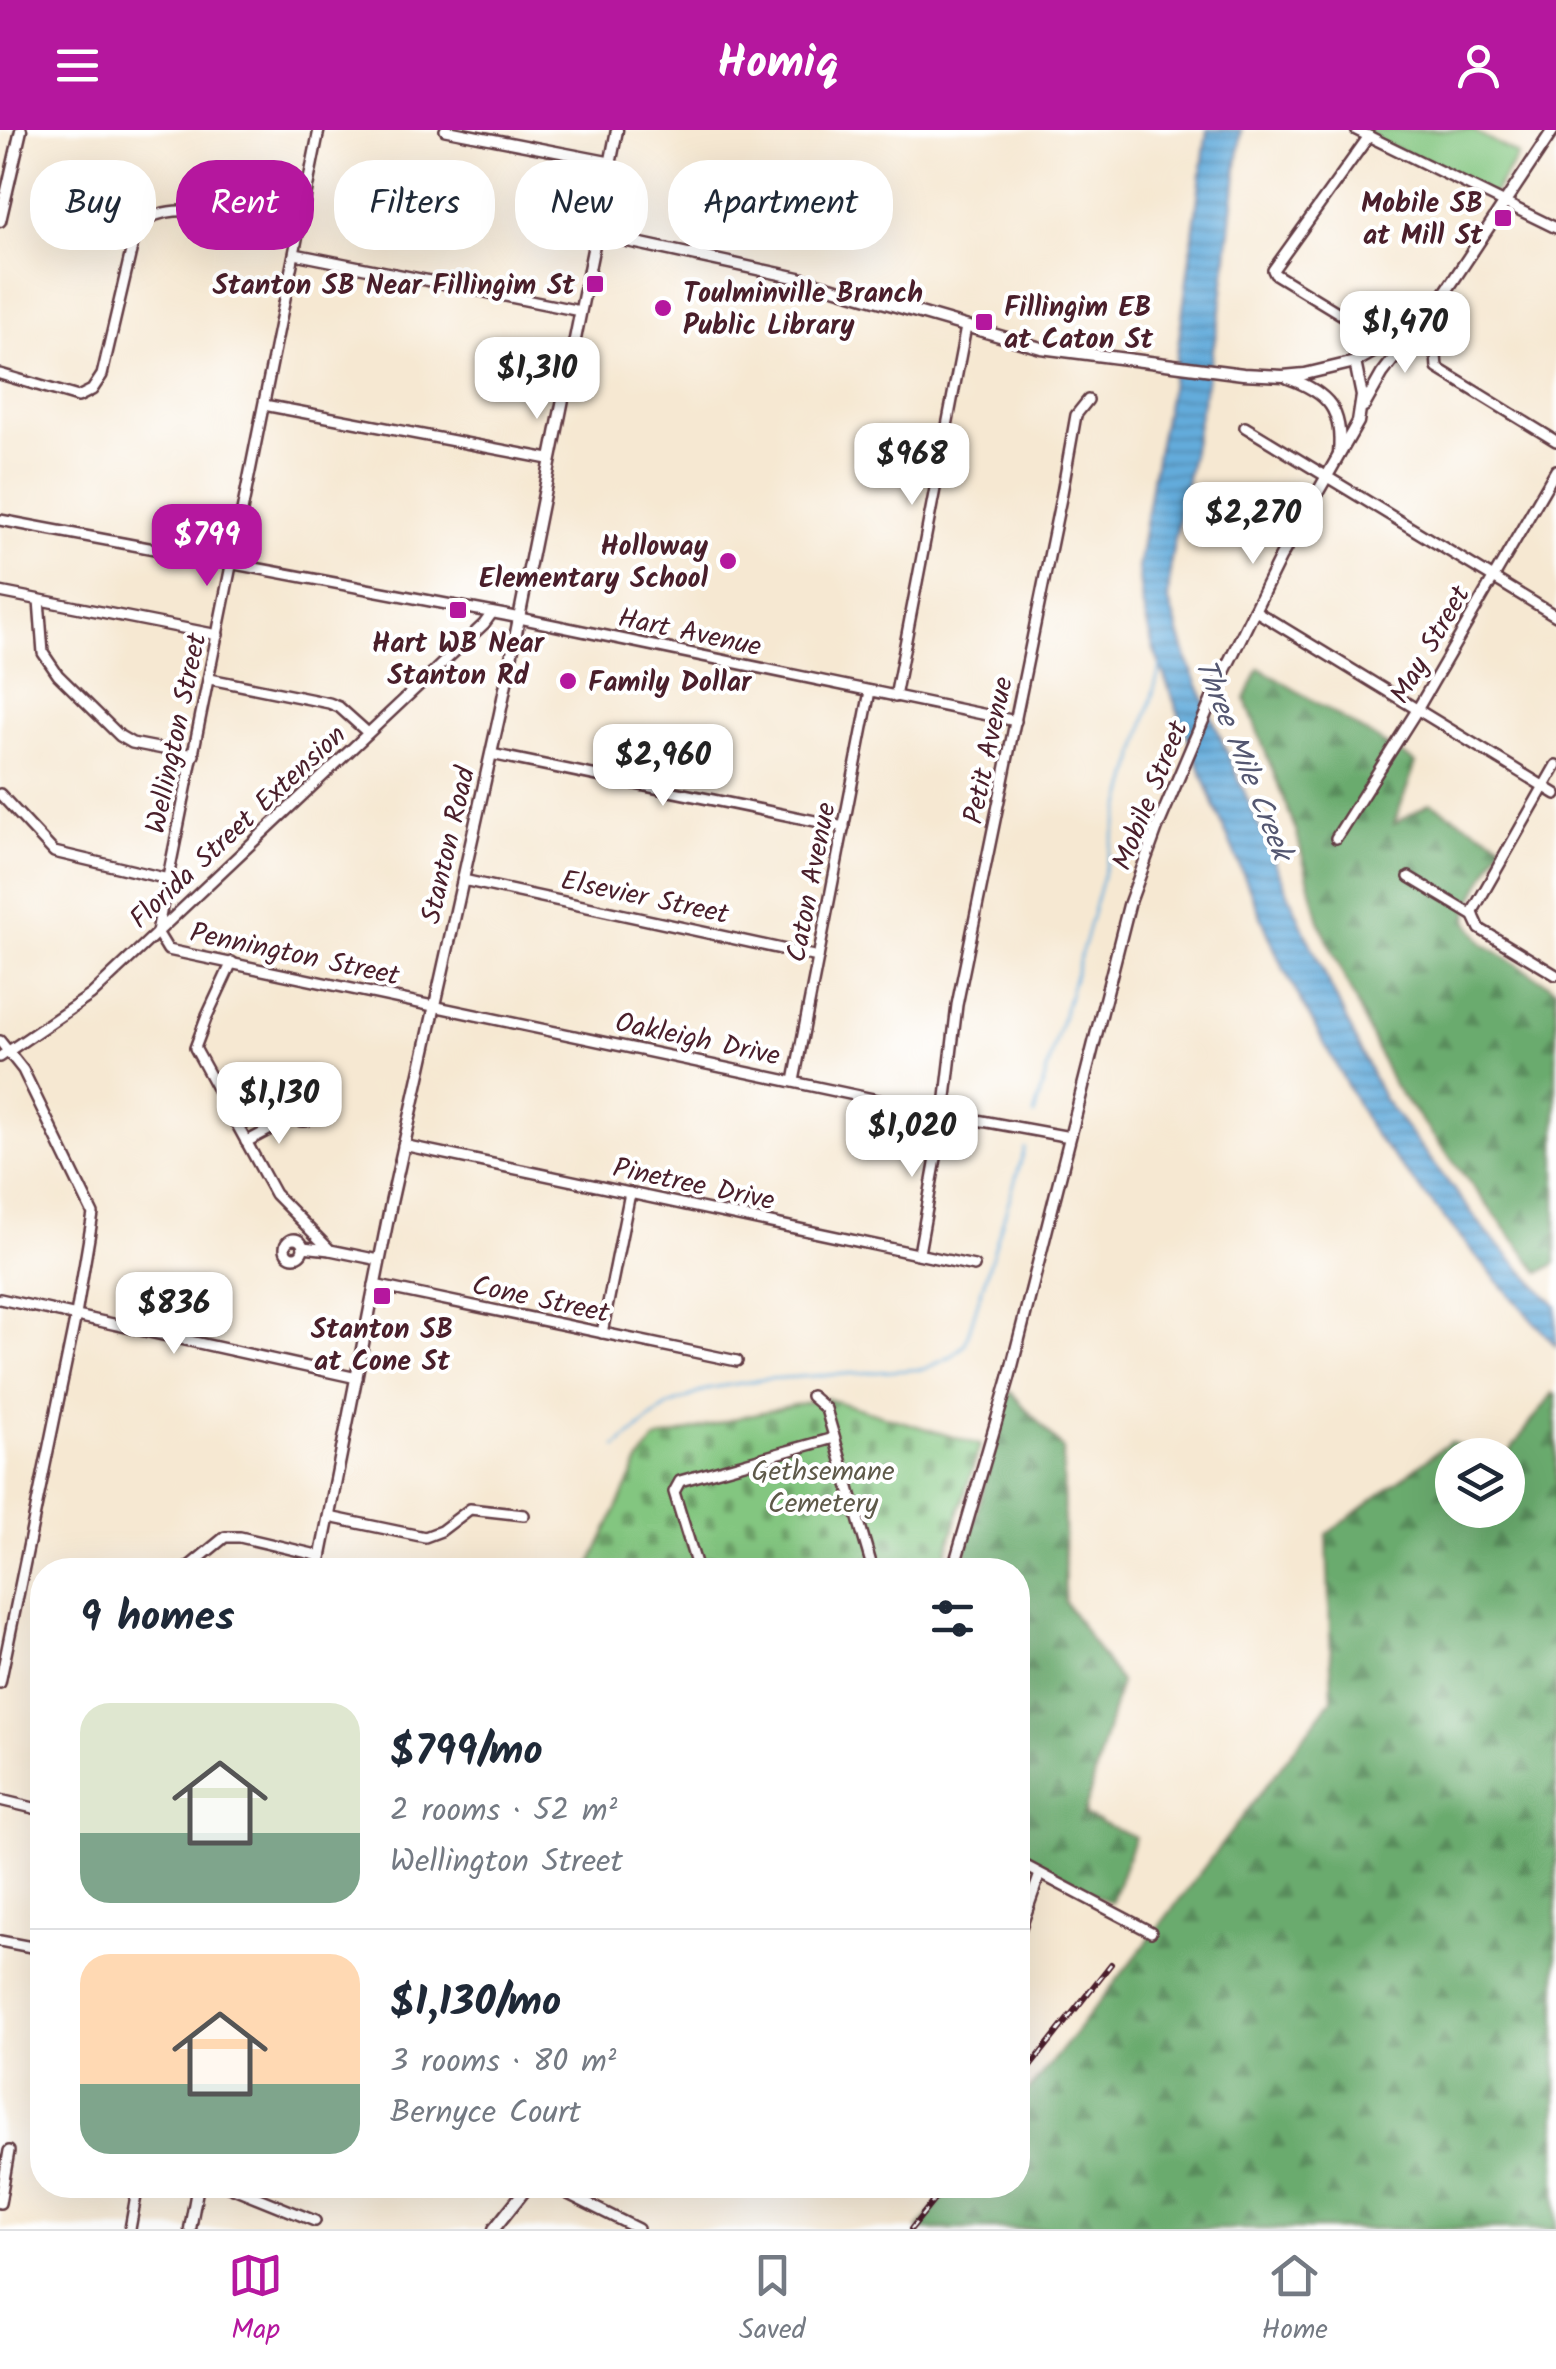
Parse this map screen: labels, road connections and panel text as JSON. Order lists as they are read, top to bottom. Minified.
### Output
{"streets":{"street":["Hart Avenue","May Street","Wellington Street","Petit Avenue","Mobile Street","Florida Street Extension","Stanton Road","Caton Avenue","Elsevier Street","Pennington Street","Oakleigh Drive","Pinetree Drive","Cone Street"]},"crossings":[["Hart Avenue","Wellington Street"],["Hart Avenue","Petit Avenue"],["Hart Avenue","Florida Street Extension"],["Hart Avenue","Stanton Road"],["Hart Avenue","Caton Avenue"],["Wellington Street","Florida Street Extension"],["Wellington Street","Pennington Street"],["Petit Avenue","Oakleigh Drive"],["Petit Avenue","Pinetree Drive"],["Mobile Street","Oakleigh Drive"],["Florida Street Extension","Pennington Street"],["Stanton Road","Elsevier Street"],["Stanton Road","Pennington Street"],["Stanton Road","Oakleigh Drive"],["Stanton Road","Pinetree Drive"],["Stanton Road","Cone Street"],["Caton Avenue","Elsevier Street"],["Caton Avenue","Oakleigh Drive"],["Pennington Street","Oakleigh Drive"]],"water":["Three Mile Creek"],"parks":["Gethsemane Cemetery"],"places":{"transit":["Mobile SB at Mill St","Stanton SB Near Fillingim St","Fillingim EB at Caton St","Hart WB Near Stanton Rd","Stanton SB at Cone St"],"other":["Toulminville Branch Public Library","Holloway Elementary School","Family Dollar"]},"page":{"header":"Homiq","chip":["Buy","Rent","Filters","New","Apartment"],"price":["$1,470","$1,310","$968","$2,270","$799","$2,960","$1,130","$1,020","$836"],"heading":"9 homes","list":[{"name":"$799/mo","note":"2 rooms · 52 m² · Wellington Street"},{"name":"$1,130/mo","note":"3 rooms · 80 m² · Bernyce Court"}],"tabs":["Map","Saved","Home"]}}
